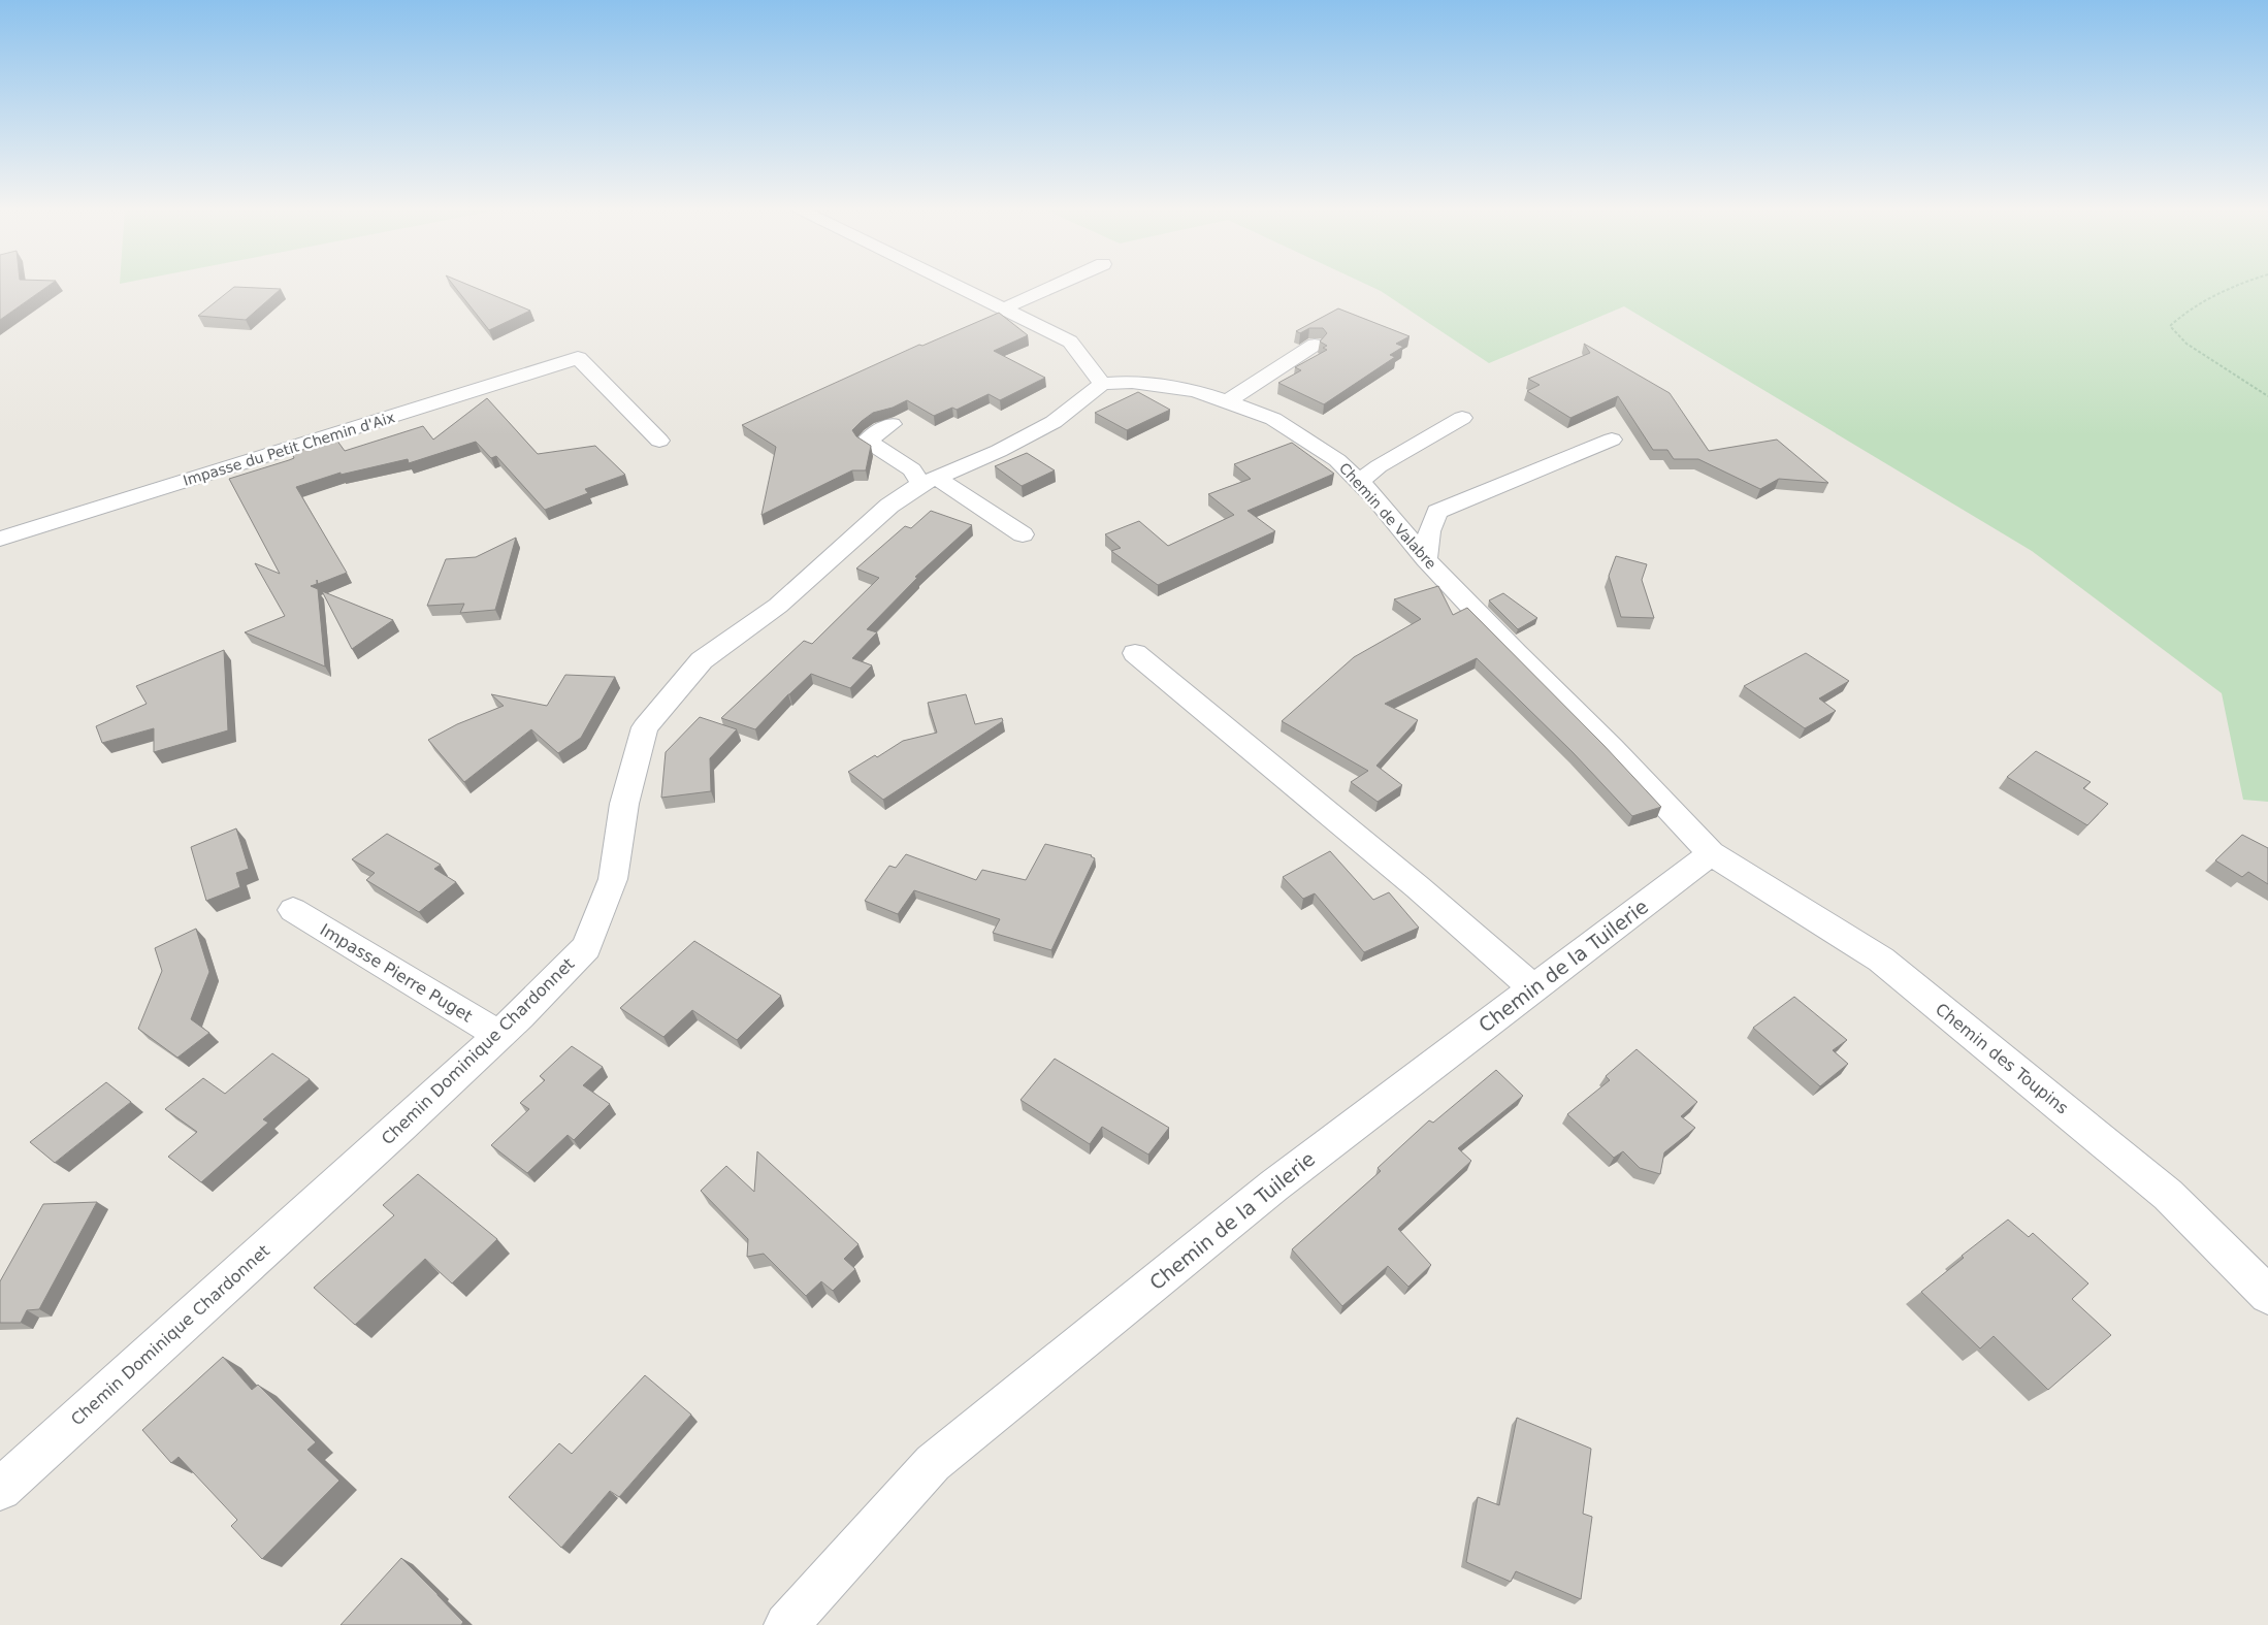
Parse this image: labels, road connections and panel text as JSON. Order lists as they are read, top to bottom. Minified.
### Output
{"streets":{"street":["Impasse du Petit Chemin d'Aix","Chemin de Valabre","Chemin de la Tuilerie","Impasse Pierre Puget","Chemin Dominique Chardonnet","Chemin des Toupins"]},"crossings":[["Chemin de Valabre","Chemin de la Tuilerie"],["Chemin de Valabre","Chemin Dominique Chardonnet"],["Chemin de Valabre","Chemin des Toupins"],["Chemin de la Tuilerie","Chemin des Toupins"],["Impasse Pierre Puget","Chemin Dominique Chardonnet"]]}
